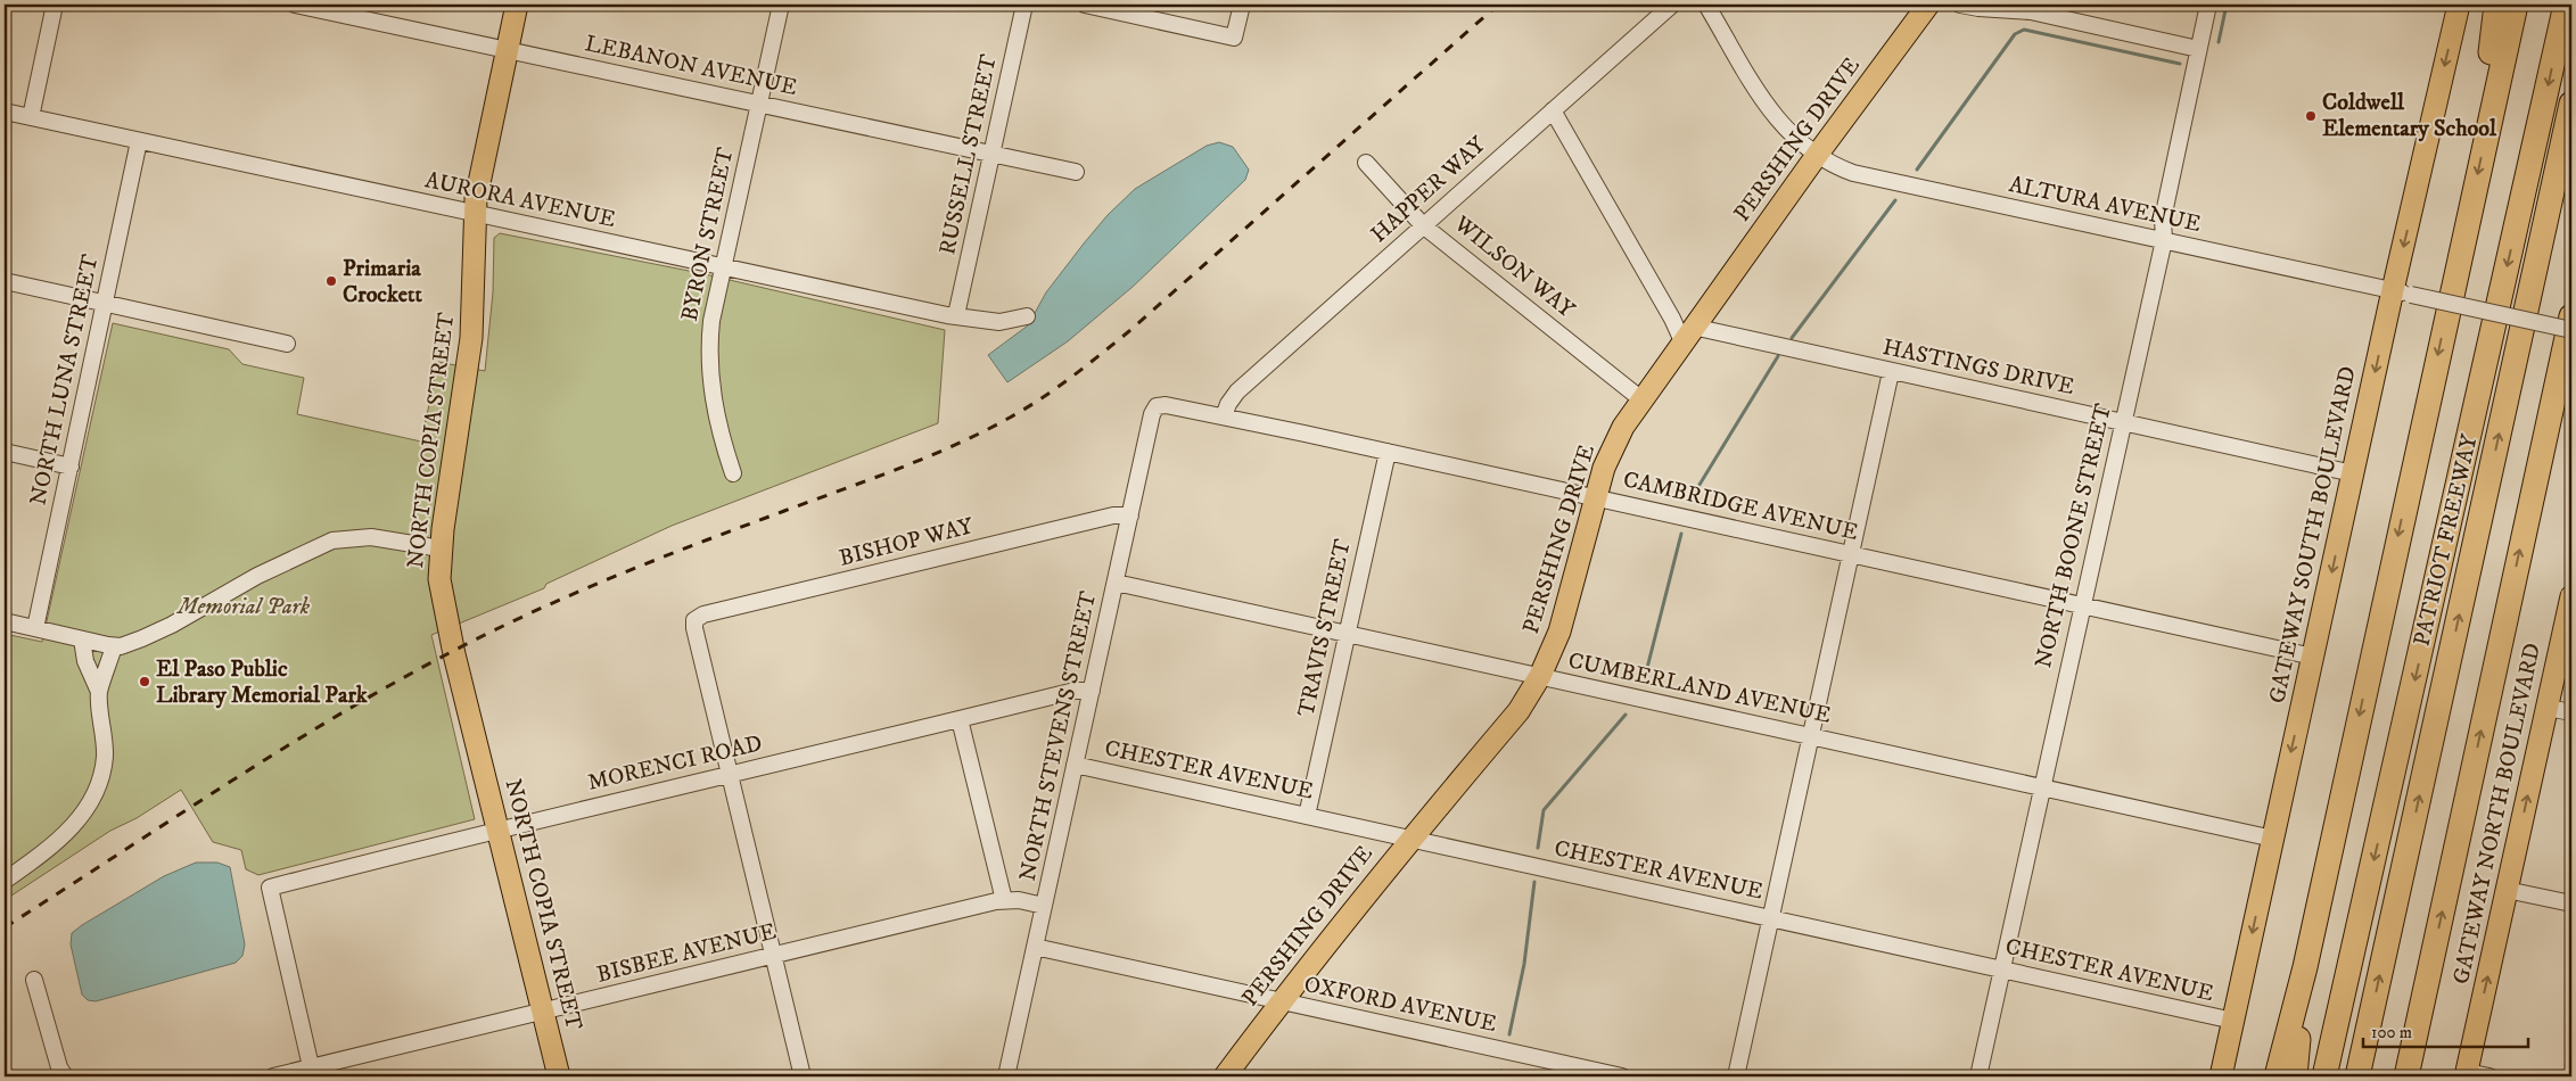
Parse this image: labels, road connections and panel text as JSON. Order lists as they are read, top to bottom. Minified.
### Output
{"streets":{"highway":["PATRIOT FREEWAY"],"main road":["PERSHING DRIVE","NORTH COPIA STREET","GATEWAY SOUTH BOULEVARD","GATEWAY NORTH BOULEVARD"],"street":["LEBANON AVENUE","RUSSELL STREET","HAPPER WAY","AURORA AVENUE","ALTURA AVENUE","BYRON STREET","WILSON WAY","HASTINGS DRIVE","NORTH LUNA STREET","CAMBRIDGE AVENUE","NORTH BOONE STREET","BISHOP WAY","TRAVIS STREET","CUMBERLAND AVENUE","NORTH STEVENS STREET","MORENCI ROAD","CHESTER AVENUE","BISBEE AVENUE","OXFORD AVENUE"]},"crossings":[["LEBANON AVENUE","RUSSELL STREET"],["LEBANON AVENUE","BYRON STREET"],["LEBANON AVENUE","NORTH COPIA STREET"],["PERSHING DRIVE","ALTURA AVENUE"],["PERSHING DRIVE","WILSON WAY"],["PERSHING DRIVE","HASTINGS DRIVE"],["PERSHING DRIVE","CAMBRIDGE AVENUE"],["PERSHING DRIVE","CUMBERLAND AVENUE"],["PERSHING DRIVE","CHESTER AVENUE"],["PERSHING DRIVE","OXFORD AVENUE"],["RUSSELL STREET","AURORA AVENUE"],["HAPPER WAY","WILSON WAY"],["HAPPER WAY","CAMBRIDGE AVENUE"],["AURORA AVENUE","BYRON STREET"],["AURORA AVENUE","NORTH LUNA STREET"],["AURORA AVENUE","NORTH COPIA STREET"],["ALTURA AVENUE","GATEWAY SOUTH BOULEVARD"],["ALTURA AVENUE","NORTH BOONE STREET"],["HASTINGS DRIVE","GATEWAY SOUTH BOULEVARD"],["HASTINGS DRIVE","NORTH BOONE STREET"],["NORTH COPIA STREET","MORENCI ROAD"],["NORTH COPIA STREET","BISBEE AVENUE"],["CAMBRIDGE AVENUE","GATEWAY SOUTH BOULEVARD"],["CAMBRIDGE AVENUE","NORTH BOONE STREET"],["CAMBRIDGE AVENUE","TRAVIS STREET"],["CAMBRIDGE AVENUE","NORTH STEVENS STREET"],["GATEWAY SOUTH BOULEVARD","CUMBERLAND AVENUE"],["GATEWAY SOUTH BOULEVARD","CHESTER AVENUE"],["NORTH BOONE STREET","CUMBERLAND AVENUE"],["NORTH BOONE STREET","CHESTER AVENUE"],["BISHOP WAY","NORTH STEVENS STREET"],["BISHOP WAY","MORENCI ROAD"],["TRAVIS STREET","CUMBERLAND AVENUE"],["TRAVIS STREET","CHESTER AVENUE"],["CUMBERLAND AVENUE","NORTH STEVENS STREET"],["NORTH STEVENS STREET","MORENCI ROAD"],["NORTH STEVENS STREET","CHESTER AVENUE"],["NORTH STEVENS STREET","BISBEE AVENUE"],["NORTH STEVENS STREET","OXFORD AVENUE"],["MORENCI ROAD","BISBEE AVENUE"]],"one_way":["GATEWAY SOUTH BOULEVARD","GATEWAY NORTH BOULEVARD"],"parks":["Memorial Park"],"places":["Coldwell Elementary School","Primaria Crockett","El Paso Public Library Memorial Park"],"scale_bar":"100 m"}
